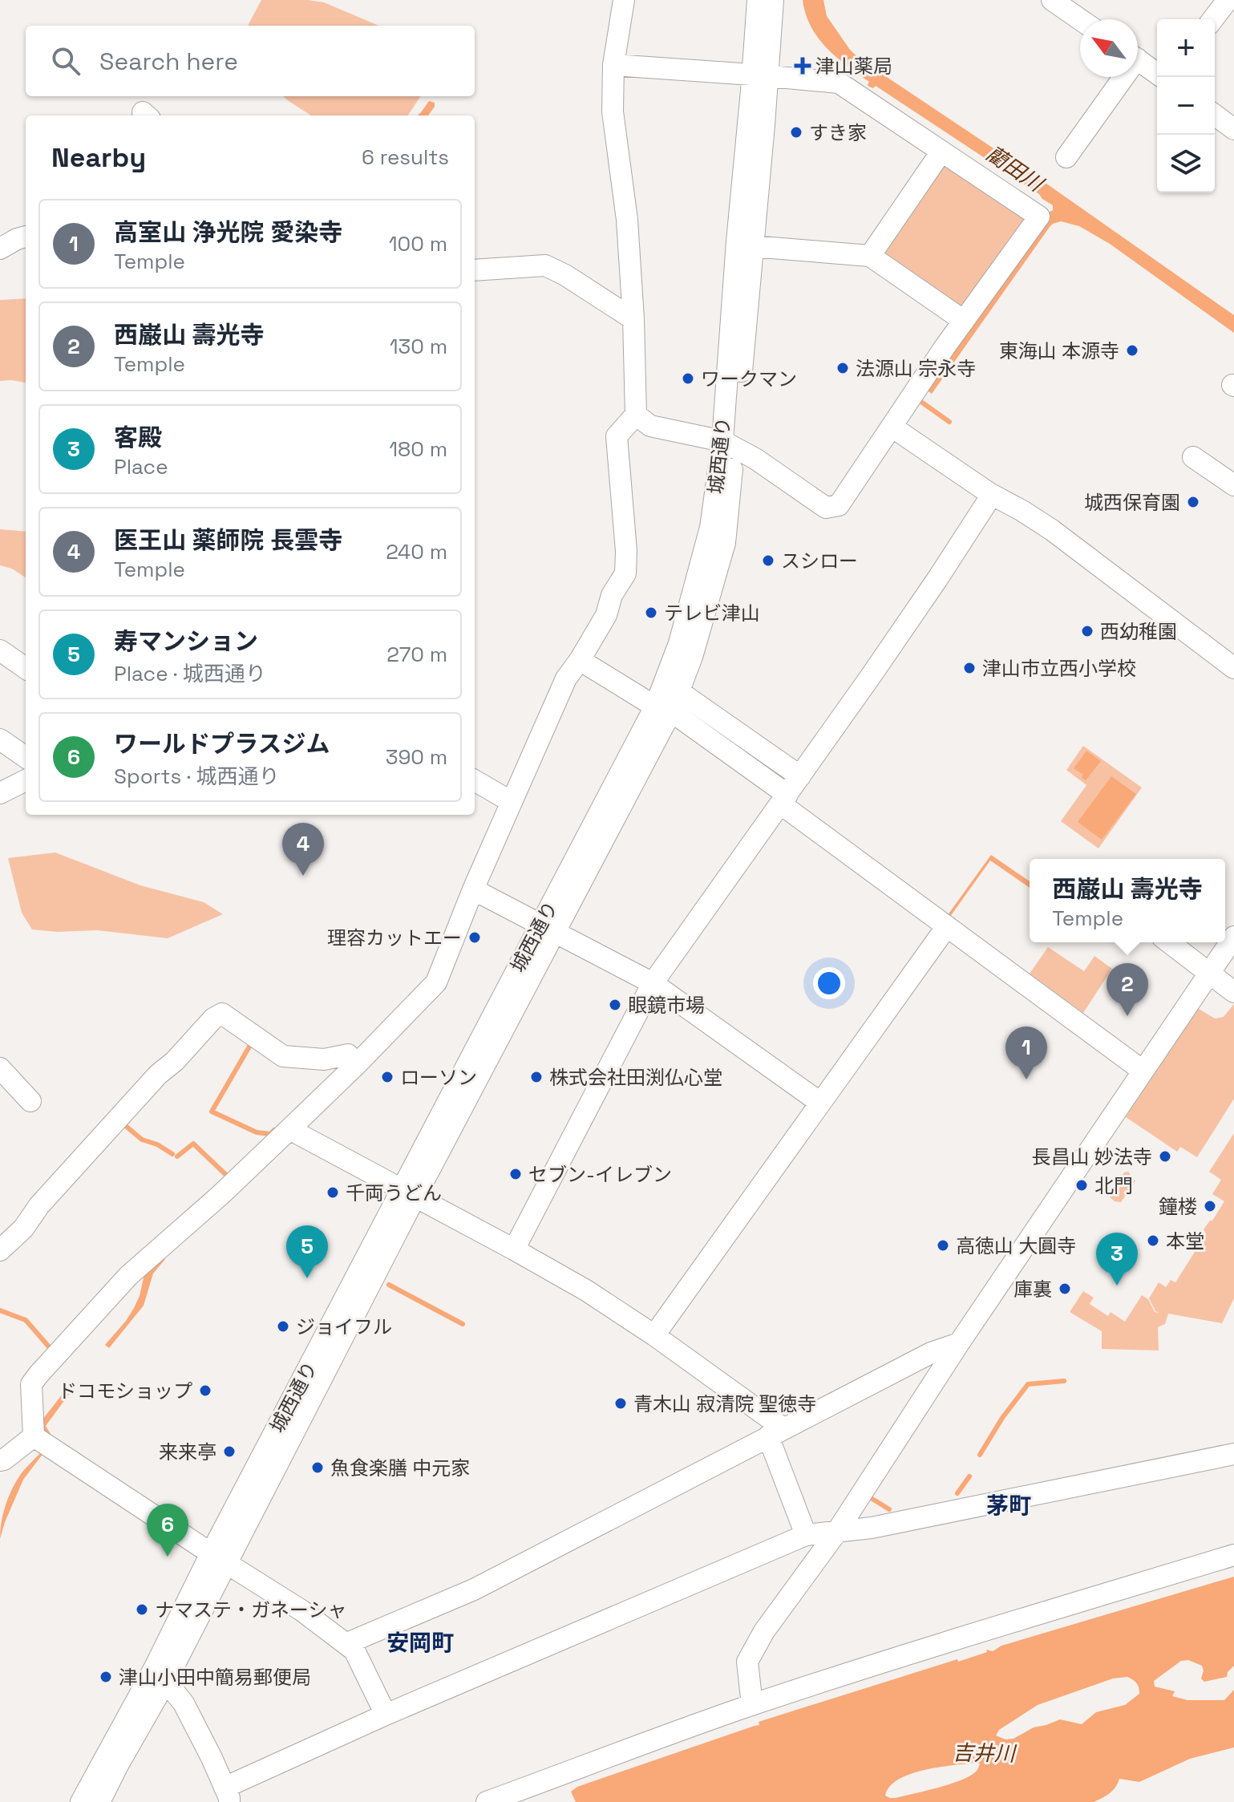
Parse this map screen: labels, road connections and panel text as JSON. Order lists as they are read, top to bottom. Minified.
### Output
{"streets":{"street":["城西通り"]},"districts":["茅町","安岡町"],"water":["藺田川","吉井川"],"places":{"health":["津山薬局"],"other":["すき家","東海山 本源寺","法源山 宗永寺","ワークマン","城西保育園","スシロー","テレビ津山","西幼稚園","津山市立西小学校","理容カットエー","眼鏡市場","ローソン","株式会社田渕仏心堂","長昌山 妙法寺","セブン-イレブン","北門","千両うどん","鐘楼","本堂","高徳山 大圓寺","庫裏","ジョイフル","ドコモショップ","青木山 寂清院 聖徳寺","来来亭","魚食楽膳 中元家","ナマステ・ガネーシャ","津山小田中簡易郵便局"]},"north":"top left","page":{"map_buttons":["+","−"],"search":"Search here","heading":["Nearby","6 results"],"list":[{"mark":"1","name":"高室山 浄光院 愛染寺","note":"Temple","value":"100 m"},{"mark":"2","name":"西巌山 壽光寺","note":"Temple","value":"130 m"},{"mark":"3","name":"客殿","note":"Place","value":"180 m"},{"mark":"4","name":"医王山 薬師院 長雲寺","note":"Temple","value":"240 m"},{"mark":"5","name":"寿マンション","note":"Place · 城西通り","value":"270 m"},{"mark":"6","name":"ワールドプラスジム","note":"Sports · 城西通り","value":"390 m"}],"pins":["4","2","1","5","3","6"],"popup":["西巌山 壽光寺","Temple"]}}
